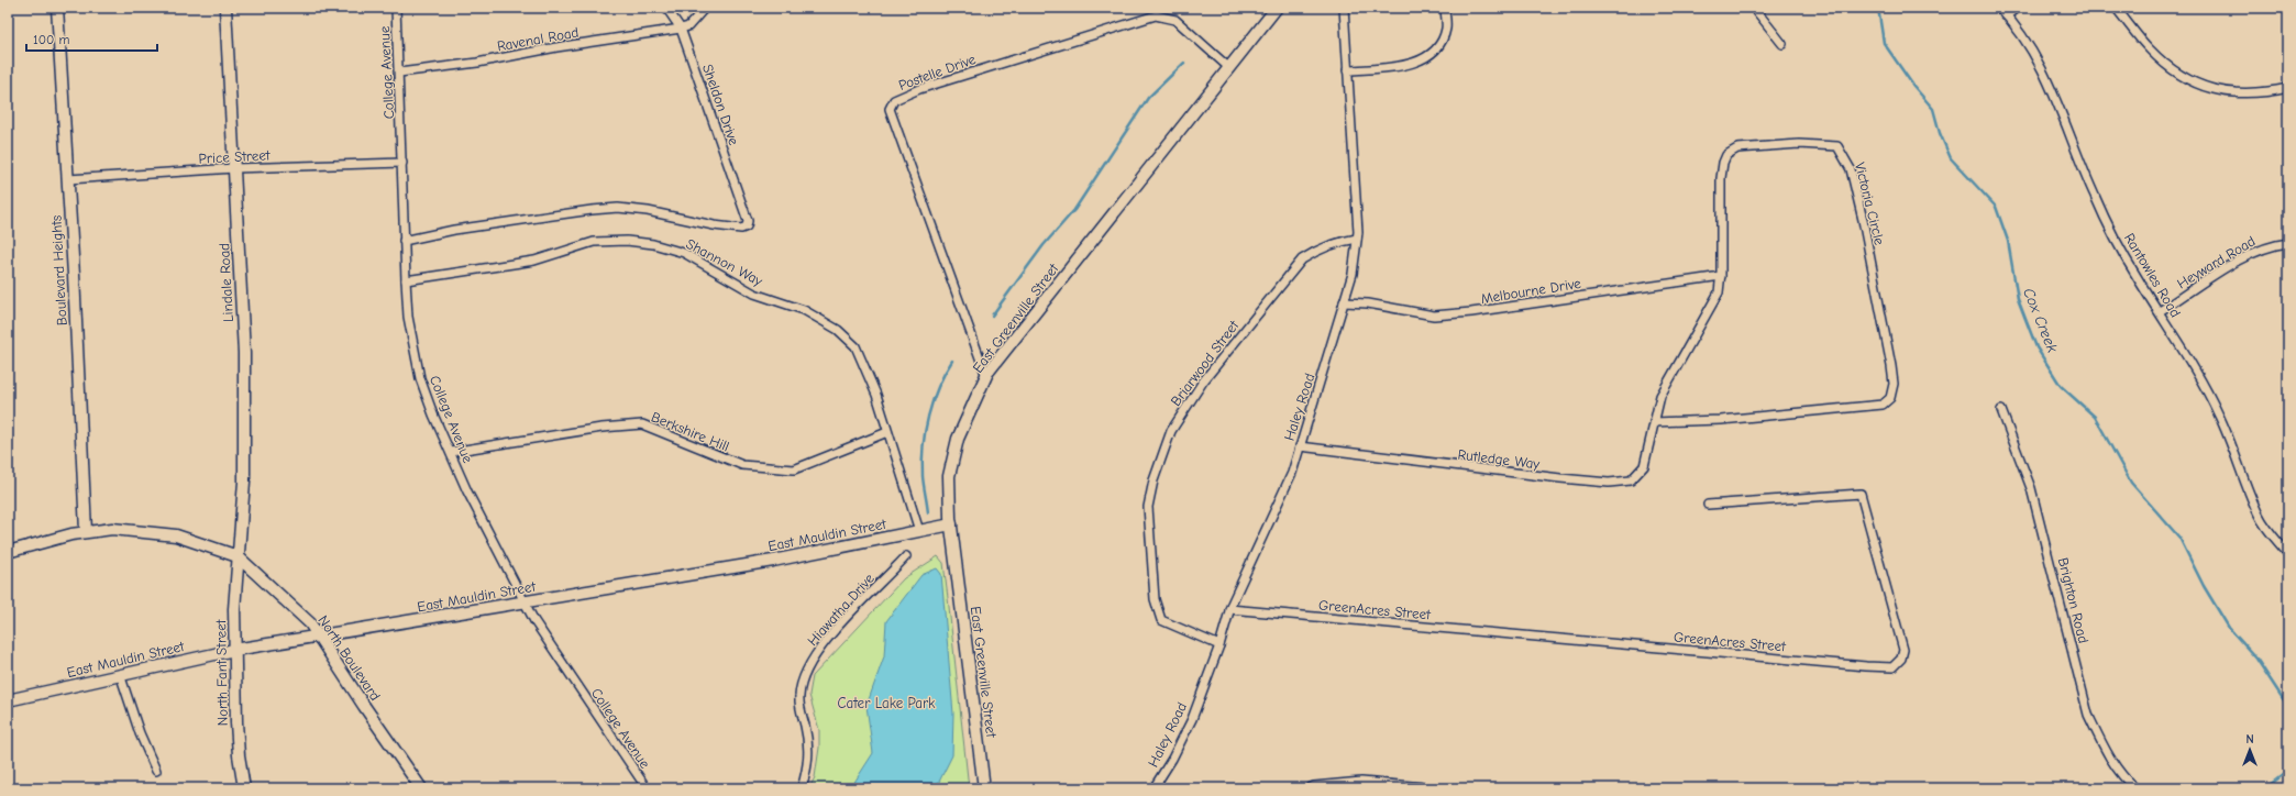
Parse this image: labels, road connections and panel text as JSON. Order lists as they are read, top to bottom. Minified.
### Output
{"streets":{"street":["Ravenal Road","Postelle Drive","College Avenue","Sheldon Drive","Price Street","Victoria Circle","Shannon Way","Heyward Road","Boulevard Heights","Rantowles Road","Lindale Road","Melbourne Drive","East Greenville Street","Briarwood Street","Haley Road","Berkshire Hill","Rutledge Way","East Mauldin Street","Brighton Road","Hiawatha Drive","GreenAcres Street","North Boulevard","North Fant Street"]},"crossings":[["Ravenal Road","College Avenue"],["Ravenal Road","Sheldon Drive"],["Postelle Drive","East Greenville Street"],["College Avenue","Price Street"],["College Avenue","Shannon Way"],["College Avenue","Berkshire Hill"],["College Avenue","East Mauldin Street"],["Sheldon Drive","Shannon Way"],["Price Street","Boulevard Heights"],["Price Street","Lindale Road"],["Victoria Circle","Melbourne Drive"],["Victoria Circle","Rutledge Way"],["Shannon Way","Berkshire Hill"],["Shannon Way","East Mauldin Street"],["Heyward Road","Rantowles Road"],["Boulevard Heights","North Boulevard"],["Lindale Road","North Boulevard"],["Lindale Road","North Fant Street"],["Melbourne Drive","Haley Road"],["East Greenville Street","East Mauldin Street"],["Briarwood Street","Haley Road"],["Haley Road","Rutledge Way"],["Haley Road","GreenAcres Street"],["East Mauldin Street","North Boulevard"],["East Mauldin Street","North Fant Street"],["North Boulevard","North Fant Street"]],"water":["Cox Creek"],"parks":["Cater Lake Park"],"scale_bar":"100 m","north":"top"}
